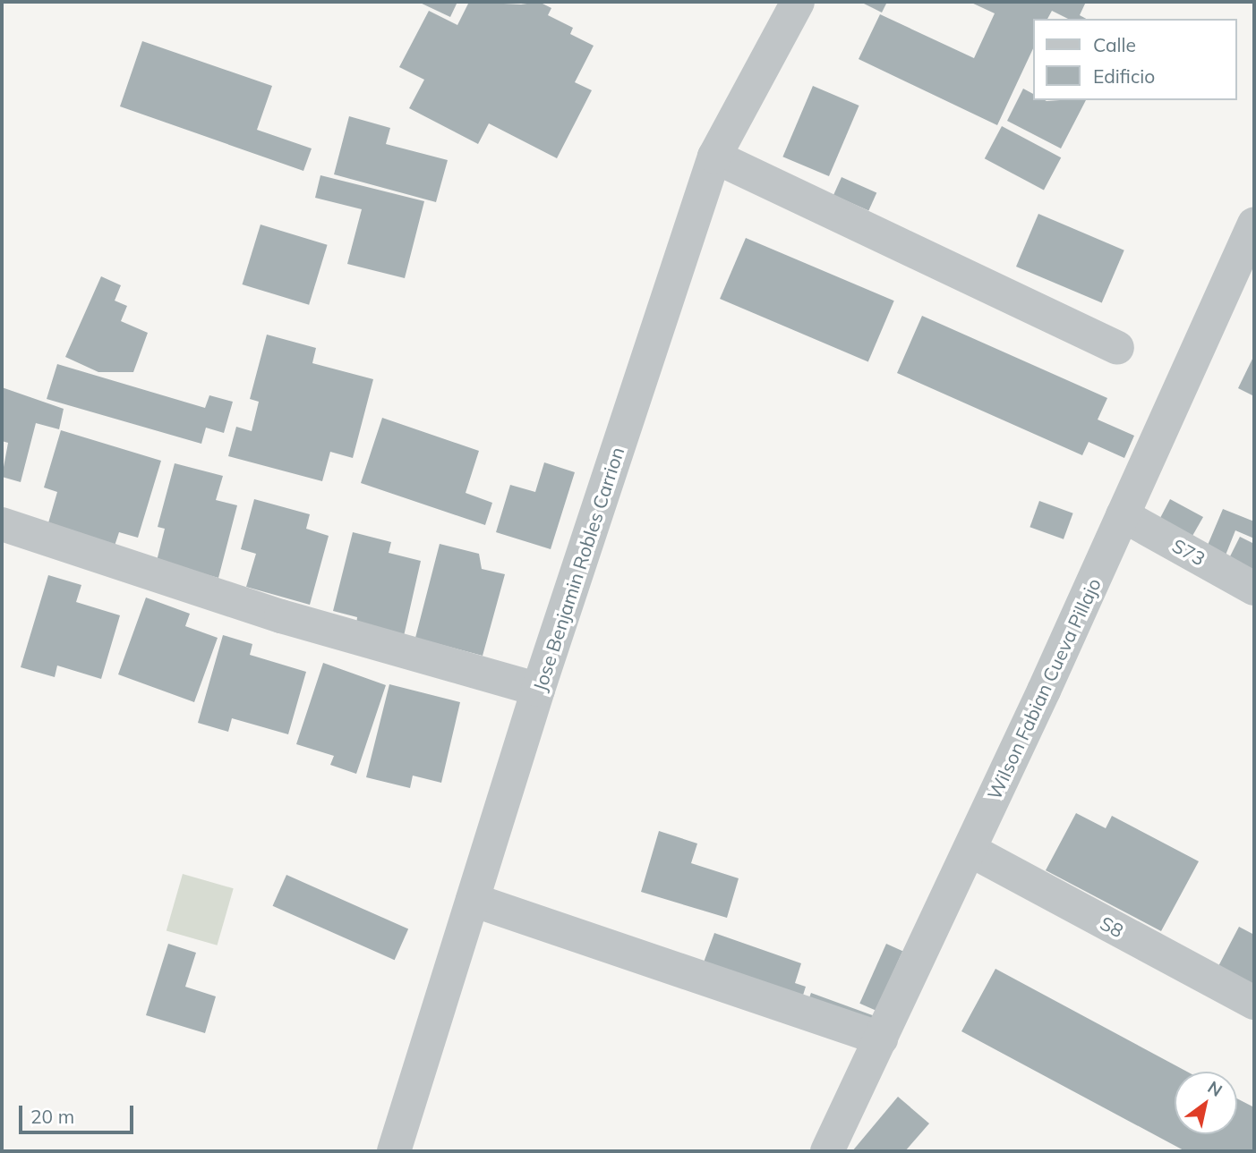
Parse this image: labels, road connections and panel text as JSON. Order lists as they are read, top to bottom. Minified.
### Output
{"streets":{"street":["S73","Jose Benjamin Robles Carrion","Wilson Fabian Cueva Pillajo","S8"]},"crossings":[["S73","Wilson Fabian Cueva Pillajo"],["Wilson Fabian Cueva Pillajo","S8"]],"legend":["Calle","Edificio"],"scale_bar":"20 m","north":"top right"}
